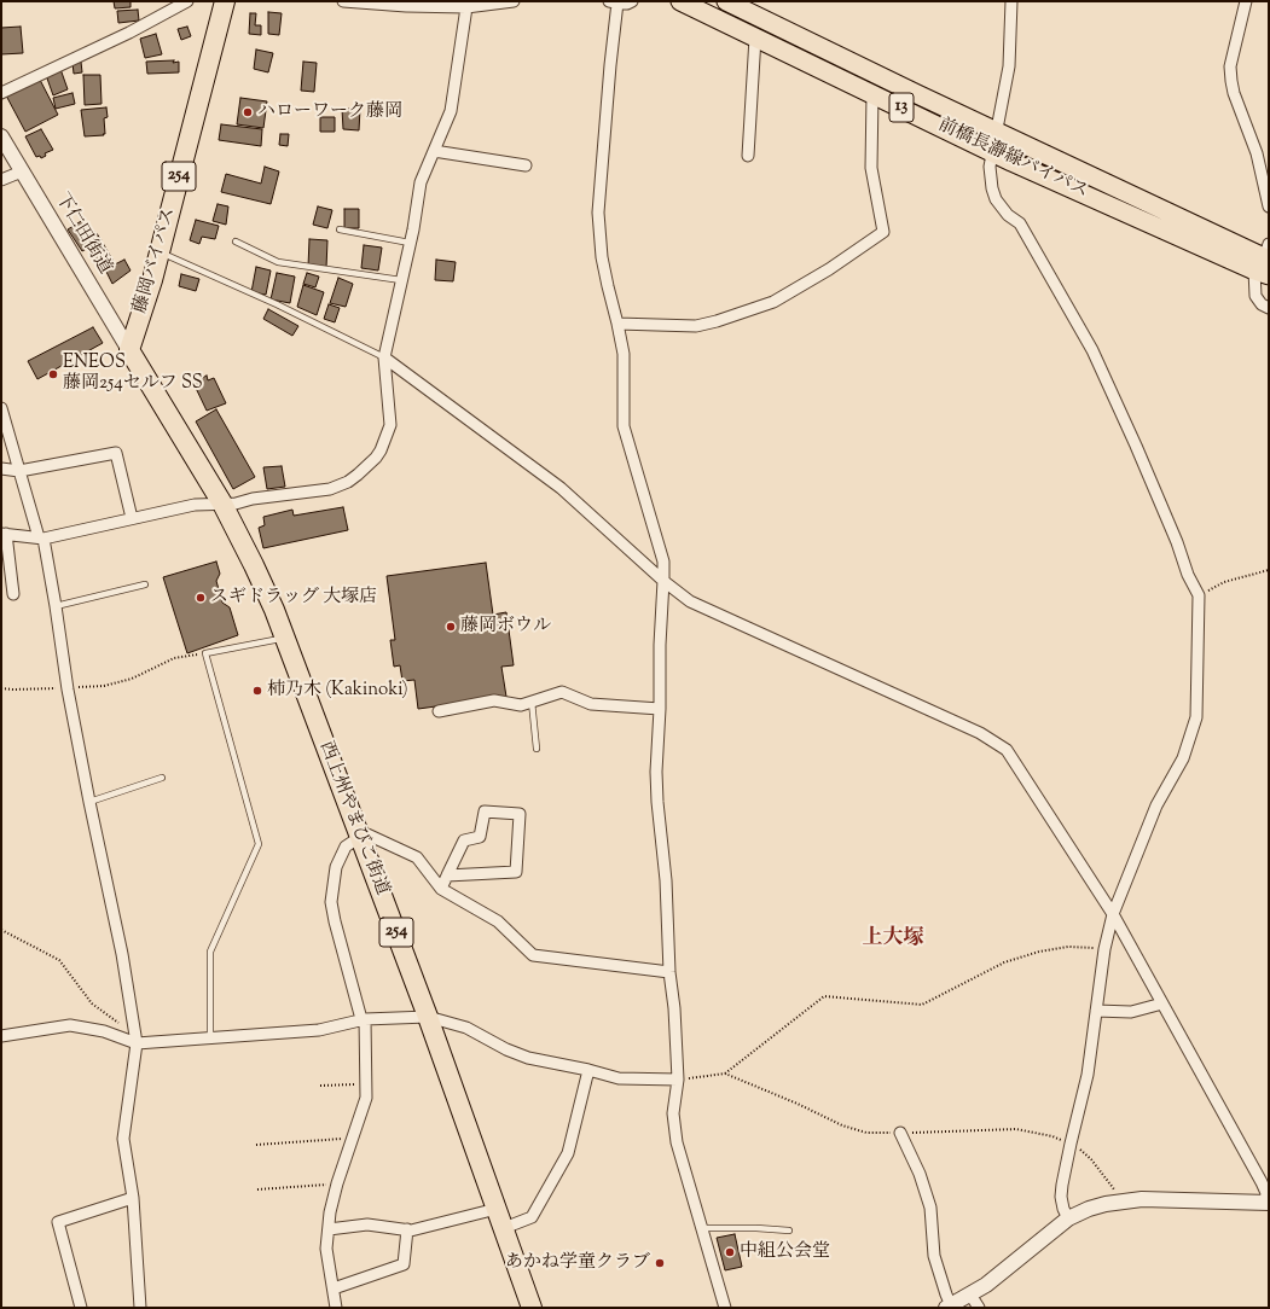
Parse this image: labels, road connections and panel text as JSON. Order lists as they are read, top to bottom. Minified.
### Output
{"streets":{"highway":["254","藤岡バイパス","西上州やまびこ街道"],"main road":["13","前橋長瀞線バイパス"],"street":["下仁田街道"]},"crossings":[["下仁田街道","藤岡バイパス"],["下仁田街道","西上州やまびこ街道"],["藤岡バイパス","西上州やまびこ街道"]],"districts":["上大塚"],"places":["ハローワーク藤岡","ENEOS 藤岡254セルフ SS","スギドラッグ 大塚店","藤岡ボウル","柿乃木 (Kakinoki)","中組公会堂","あかね学童クラブ"]}
